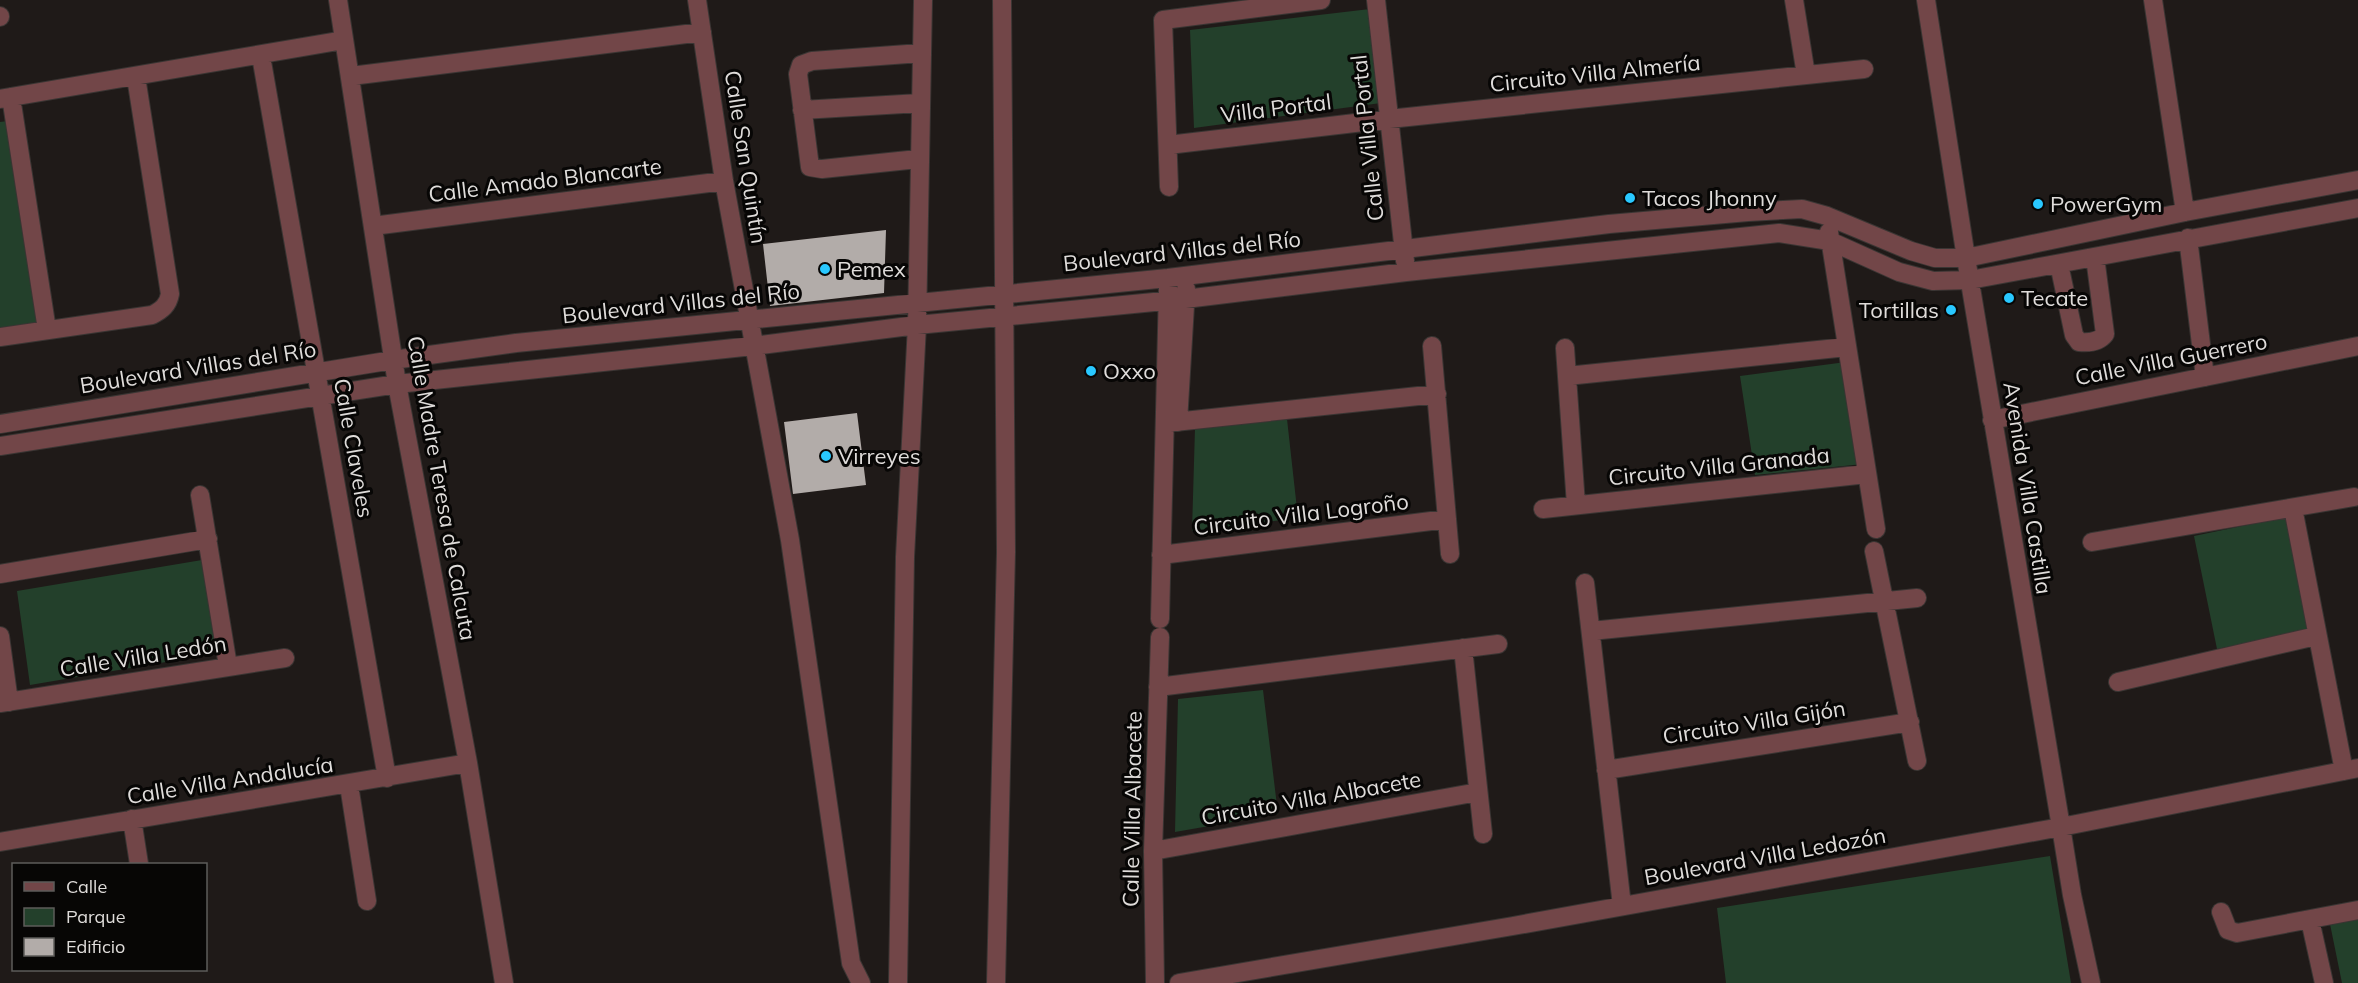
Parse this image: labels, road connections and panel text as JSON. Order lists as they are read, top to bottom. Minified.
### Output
{"streets":{"street":["Circuito Villa Almería","Villa Portal","Calle Villa Portal","Calle San Quintín","Calle Amado Blancarte","Boulevard Villas del Río","Calle Villa Guerrero","Calle Claveles","Circuito Villa Granada","Calle Madre Teresa de Calcuta","Avenida Villa Castilla","Circuito Villa Logroño","Calle Villa Ledón","Circuito Villa Gijón","Calle Villa Andalucía","Circuito Villa Albacete","Calle Villa Albacete","Boulevard Villa Ledozón"]},"crossings":[["Circuito Villa Almería","Villa Portal"],["Circuito Villa Almería","Calle Villa Portal"],["Villa Portal","Calle Villa Portal"],["Calle Villa Portal","Boulevard Villas del Río"],["Calle San Quintín","Calle Amado Blancarte"],["Calle San Quintín","Boulevard Villas del Río"],["Calle Amado Blancarte","Calle Madre Teresa de Calcuta"],["Boulevard Villas del Río","Calle Claveles"],["Boulevard Villas del Río","Circuito Villa Granada"],["Boulevard Villas del Río","Calle Madre Teresa de Calcuta"],["Boulevard Villas del Río","Avenida Villa Castilla"],["Calle Villa Guerrero","Avenida Villa Castilla"],["Calle Claveles","Calle Villa Andalucía"],["Calle Madre Teresa de Calcuta","Calle Villa Andalucía"],["Avenida Villa Castilla","Boulevard Villa Ledozón"],["Circuito Villa Logroño","Calle Villa Albacete"],["Circuito Villa Albacete","Calle Villa Albacete"]],"places":["Tacos Jhonny","PowerGym","Pemex","Tecate","Tortillas","Oxxo","Virreyes"],"legend":["Calle","Parque","Edificio"]}
